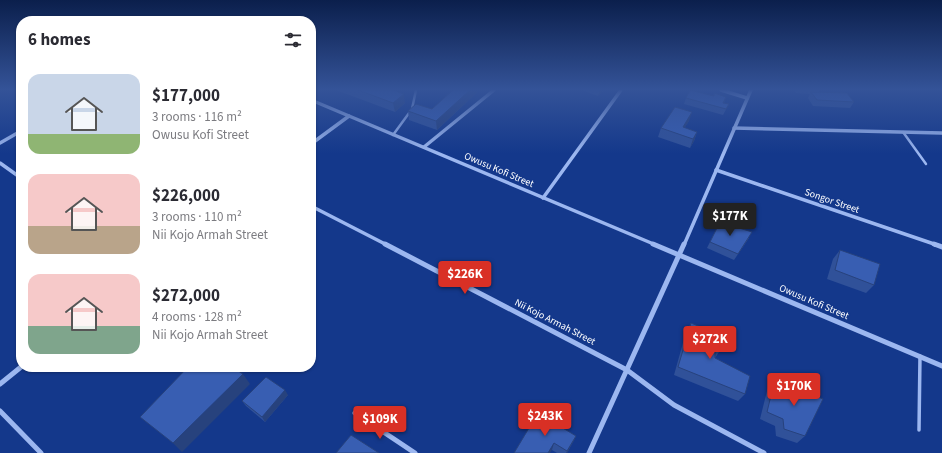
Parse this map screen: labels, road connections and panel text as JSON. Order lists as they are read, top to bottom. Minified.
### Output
{"streets":{"street":["Owusu Kofi Street","Songor Street","Nii Kojo Armah Street"]},"page":{"heading":"6 homes","list":[{"name":"$177,000","note":"3 rooms · 116 m² · Owusu Kofi Street"},{"name":"$226,000","note":"3 rooms · 110 m² · Nii Kojo Armah Street"},{"name":"$272,000","note":"4 rooms · 128 m² · Nii Kojo Armah Street"}],"price":["$177K","$226K","$272K","$170K","$243K","$109K"]}}
